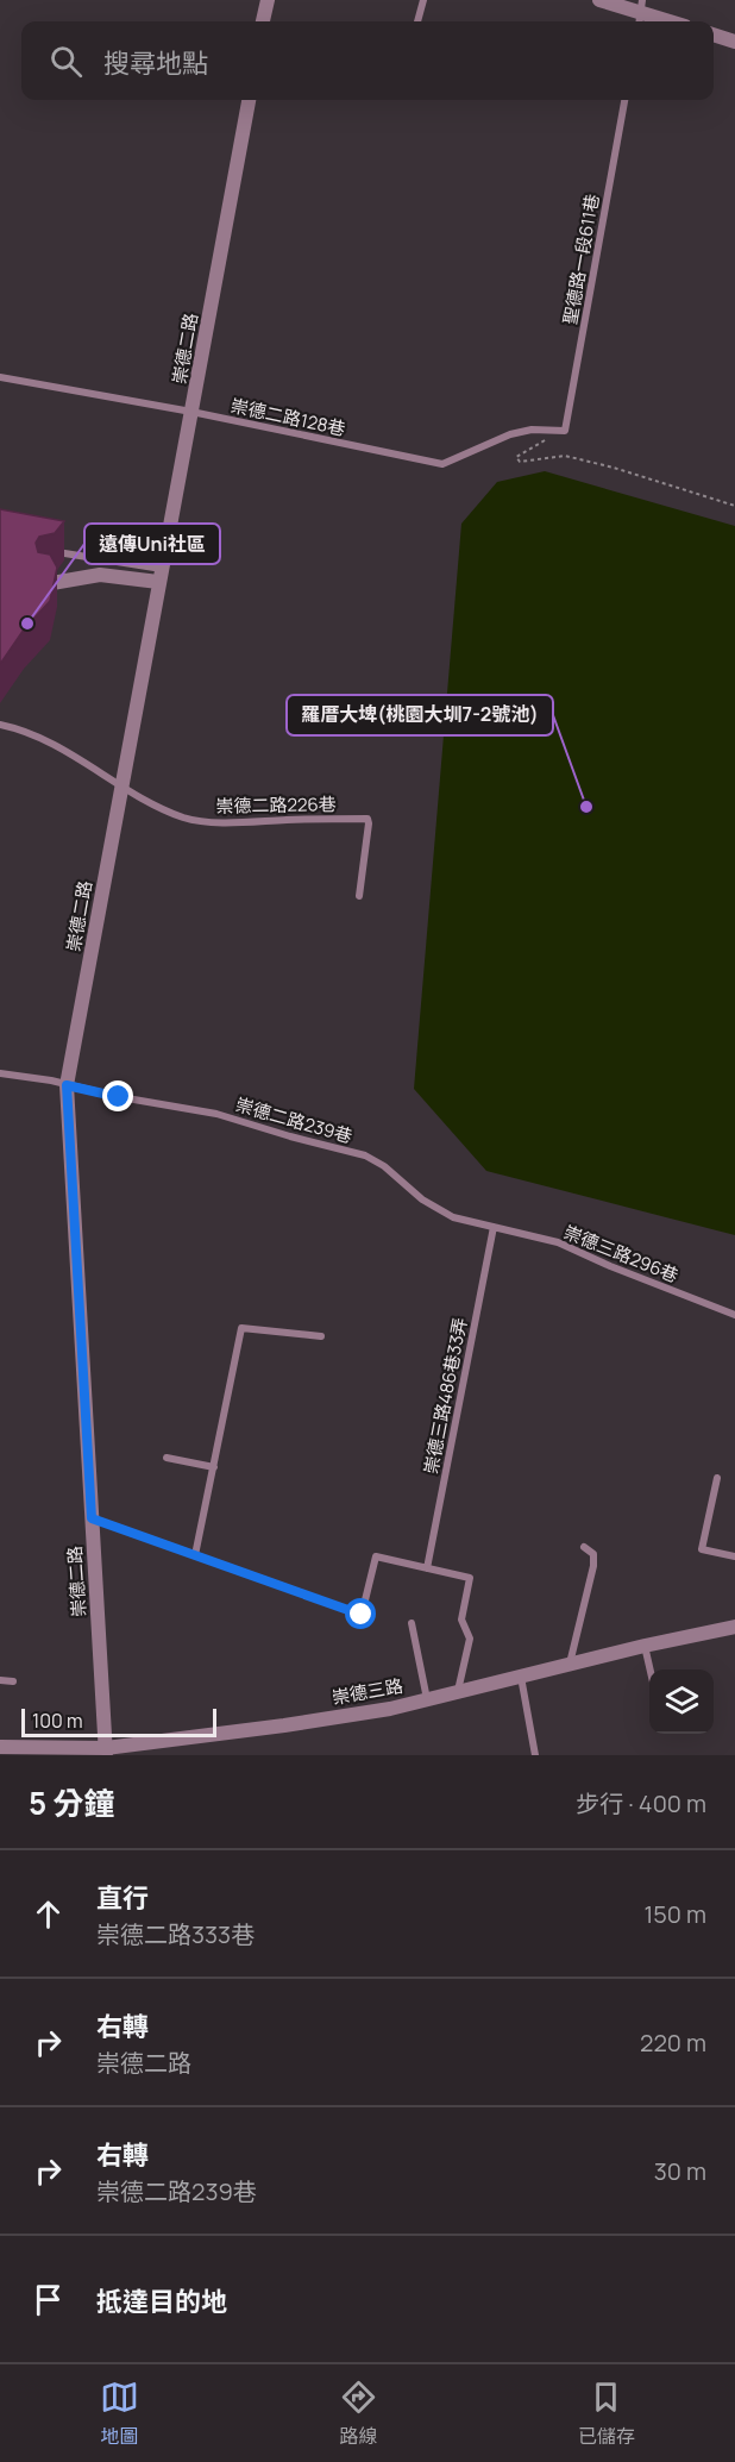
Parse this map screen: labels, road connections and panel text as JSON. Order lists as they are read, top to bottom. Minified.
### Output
{"streets":{"street":["崇德二路","崇德三路"],"lane":["聖德路一段611巷","崇德二路128巷","崇德二路226巷","崇德二路239巷","崇德三路296巷","崇德三路486巷33弄"]},"crossings":[["聖德路一段611巷","崇德二路128巷"],["崇德二路","崇德二路128巷"],["崇德二路","崇德二路226巷"],["崇德二路","崇德二路239巷"],["崇德二路","崇德三路"],["崇德二路239巷","崇德三路296巷"],["崇德二路239巷","崇德三路486巷33弄"],["崇德三路296巷","崇德三路486巷33弄"]],"places":["遠傳Uni社區","羅厝大埤(桃園大圳7-2號池)"],"scale_bar":"100 m","page":{"search":"搜尋地點","scale":"100 m","heading":["5 分鐘","步行 · 400 m"],"list":[["直行","崇德二路333巷","150 m"],["右轉","崇德二路","220 m"],["右轉","崇德二路239巷","30 m"],"抵達目的地"],"nav":["地圖","路線","已儲存"]}}
